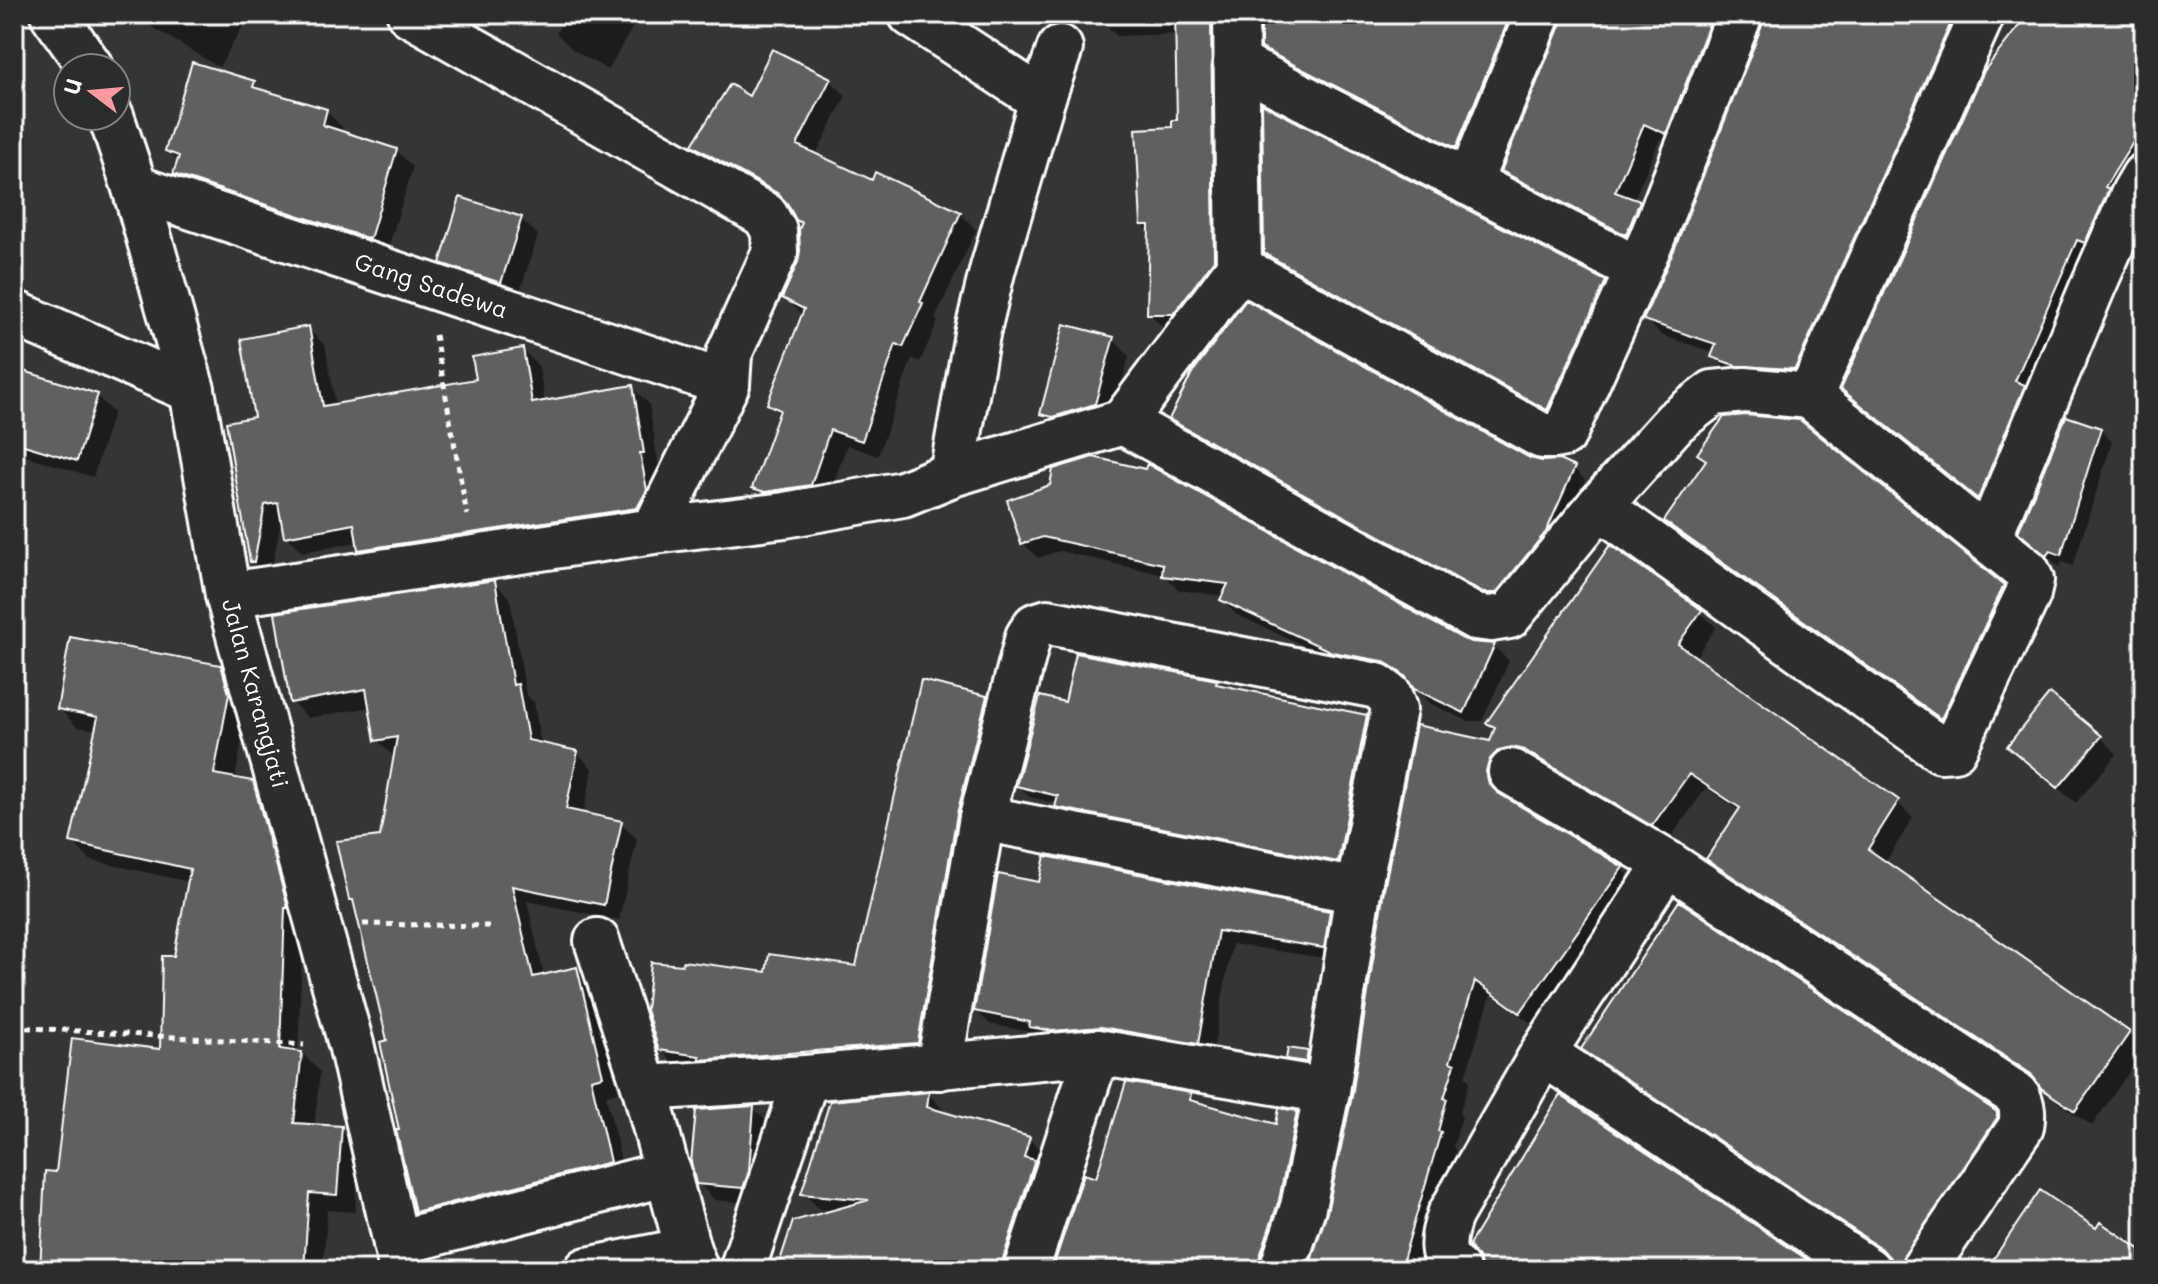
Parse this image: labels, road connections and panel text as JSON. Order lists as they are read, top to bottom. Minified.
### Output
{"streets":{"street":["Gang Sadewa","Jalan Karangjati"]},"crossings":[["Gang Sadewa","Jalan Karangjati"]],"north":"left"}
